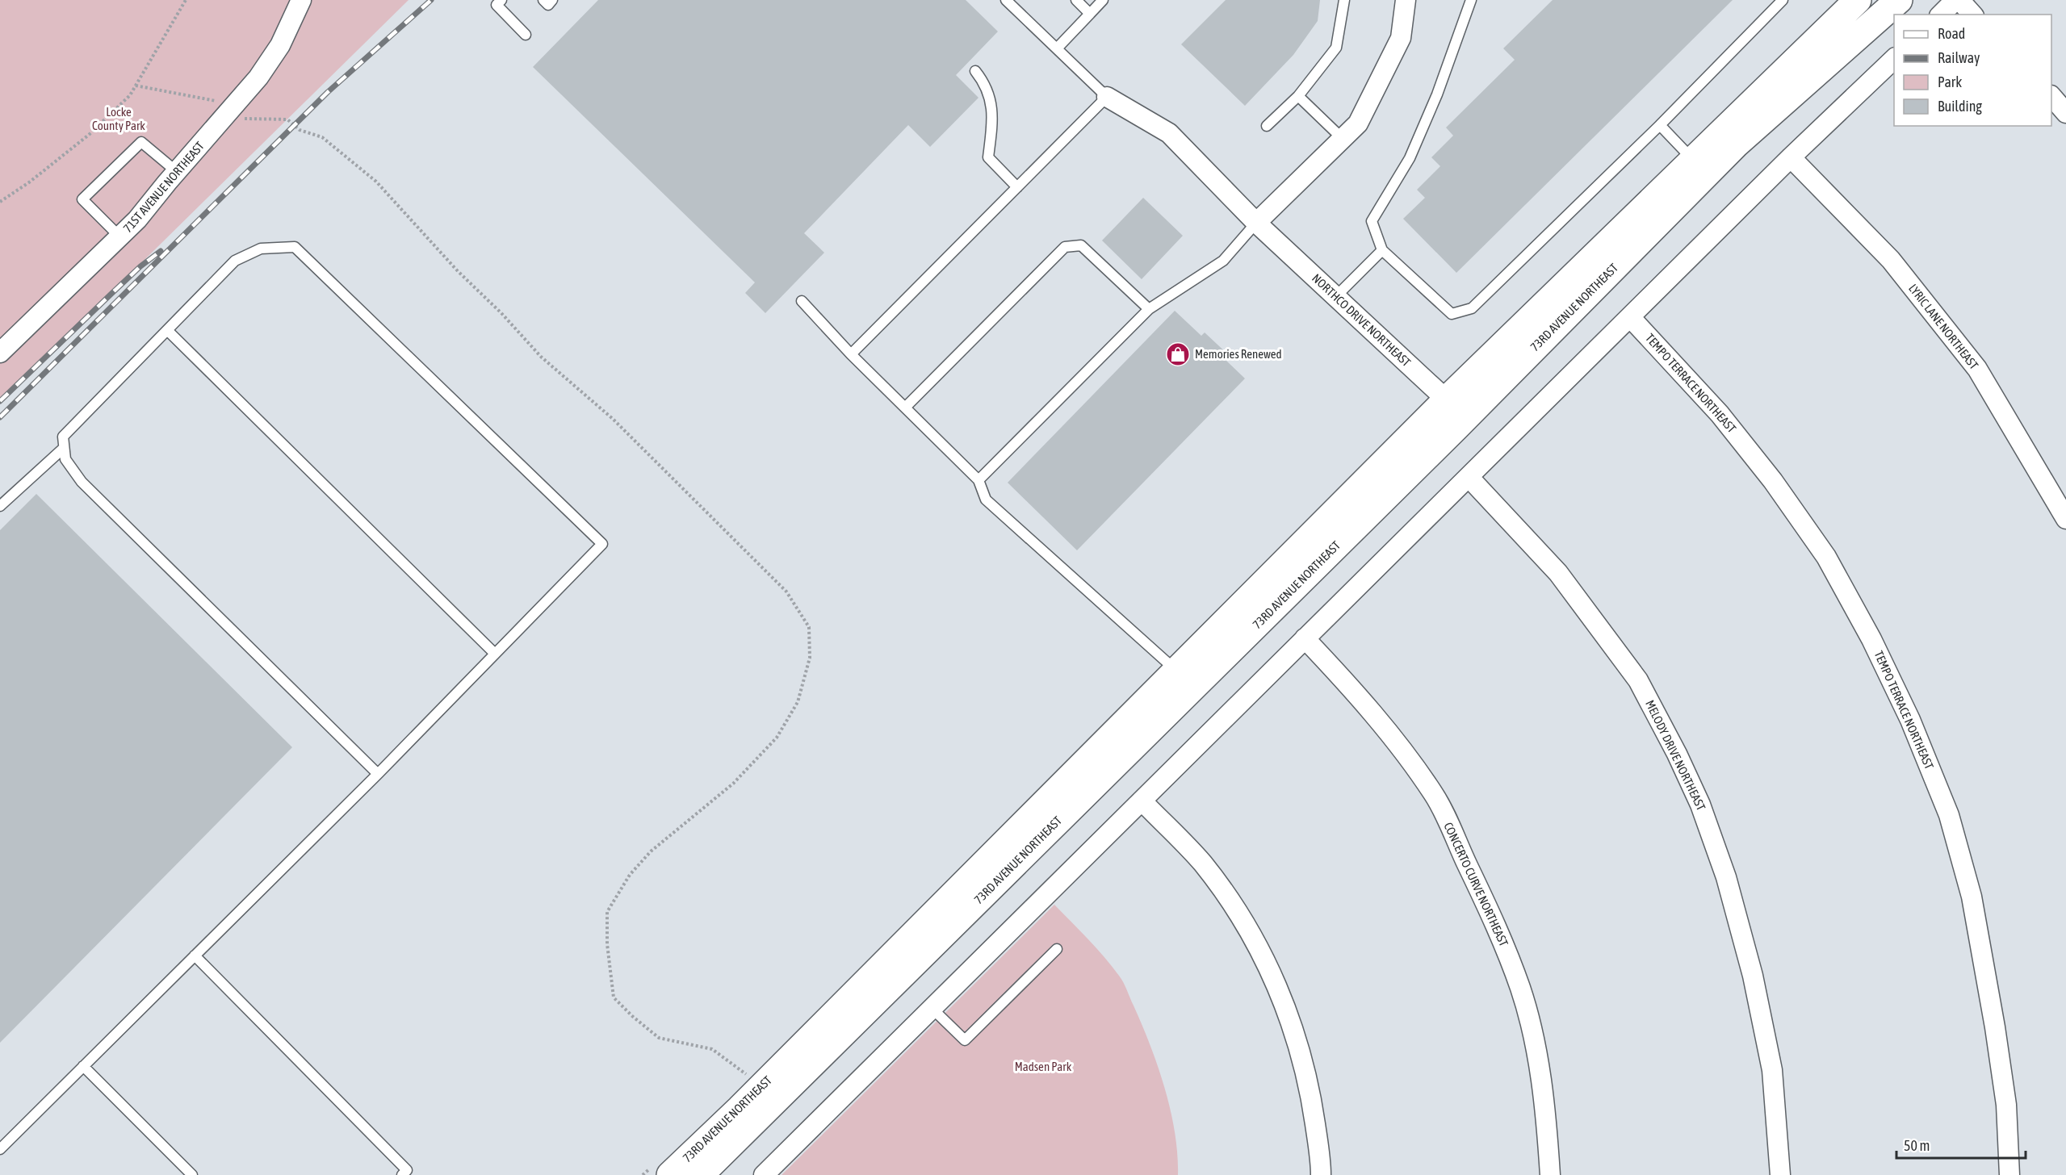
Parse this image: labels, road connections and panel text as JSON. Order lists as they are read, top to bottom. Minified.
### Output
{"streets":{"street":["71ST AVENUE NORTHEAST","73RD AVENUE NORTHEAST","NORTHCO DRIVE NORTHEAST","LYRIC LANE NORTHEAST","TEMPO TERRACE NORTHEAST","MELODY DRIVE NORTHEAST","CONCERTO CURVE NORTHEAST"]},"crossings":[["73RD AVENUE NORTHEAST","NORTHCO DRIVE NORTHEAST"]],"parks":["Locke County Park","Madsen Park"],"places":{"shop":["Memories Renewed"]},"legend":["Road","Railway","Park","Building"],"scale_bar":"50 m"}
